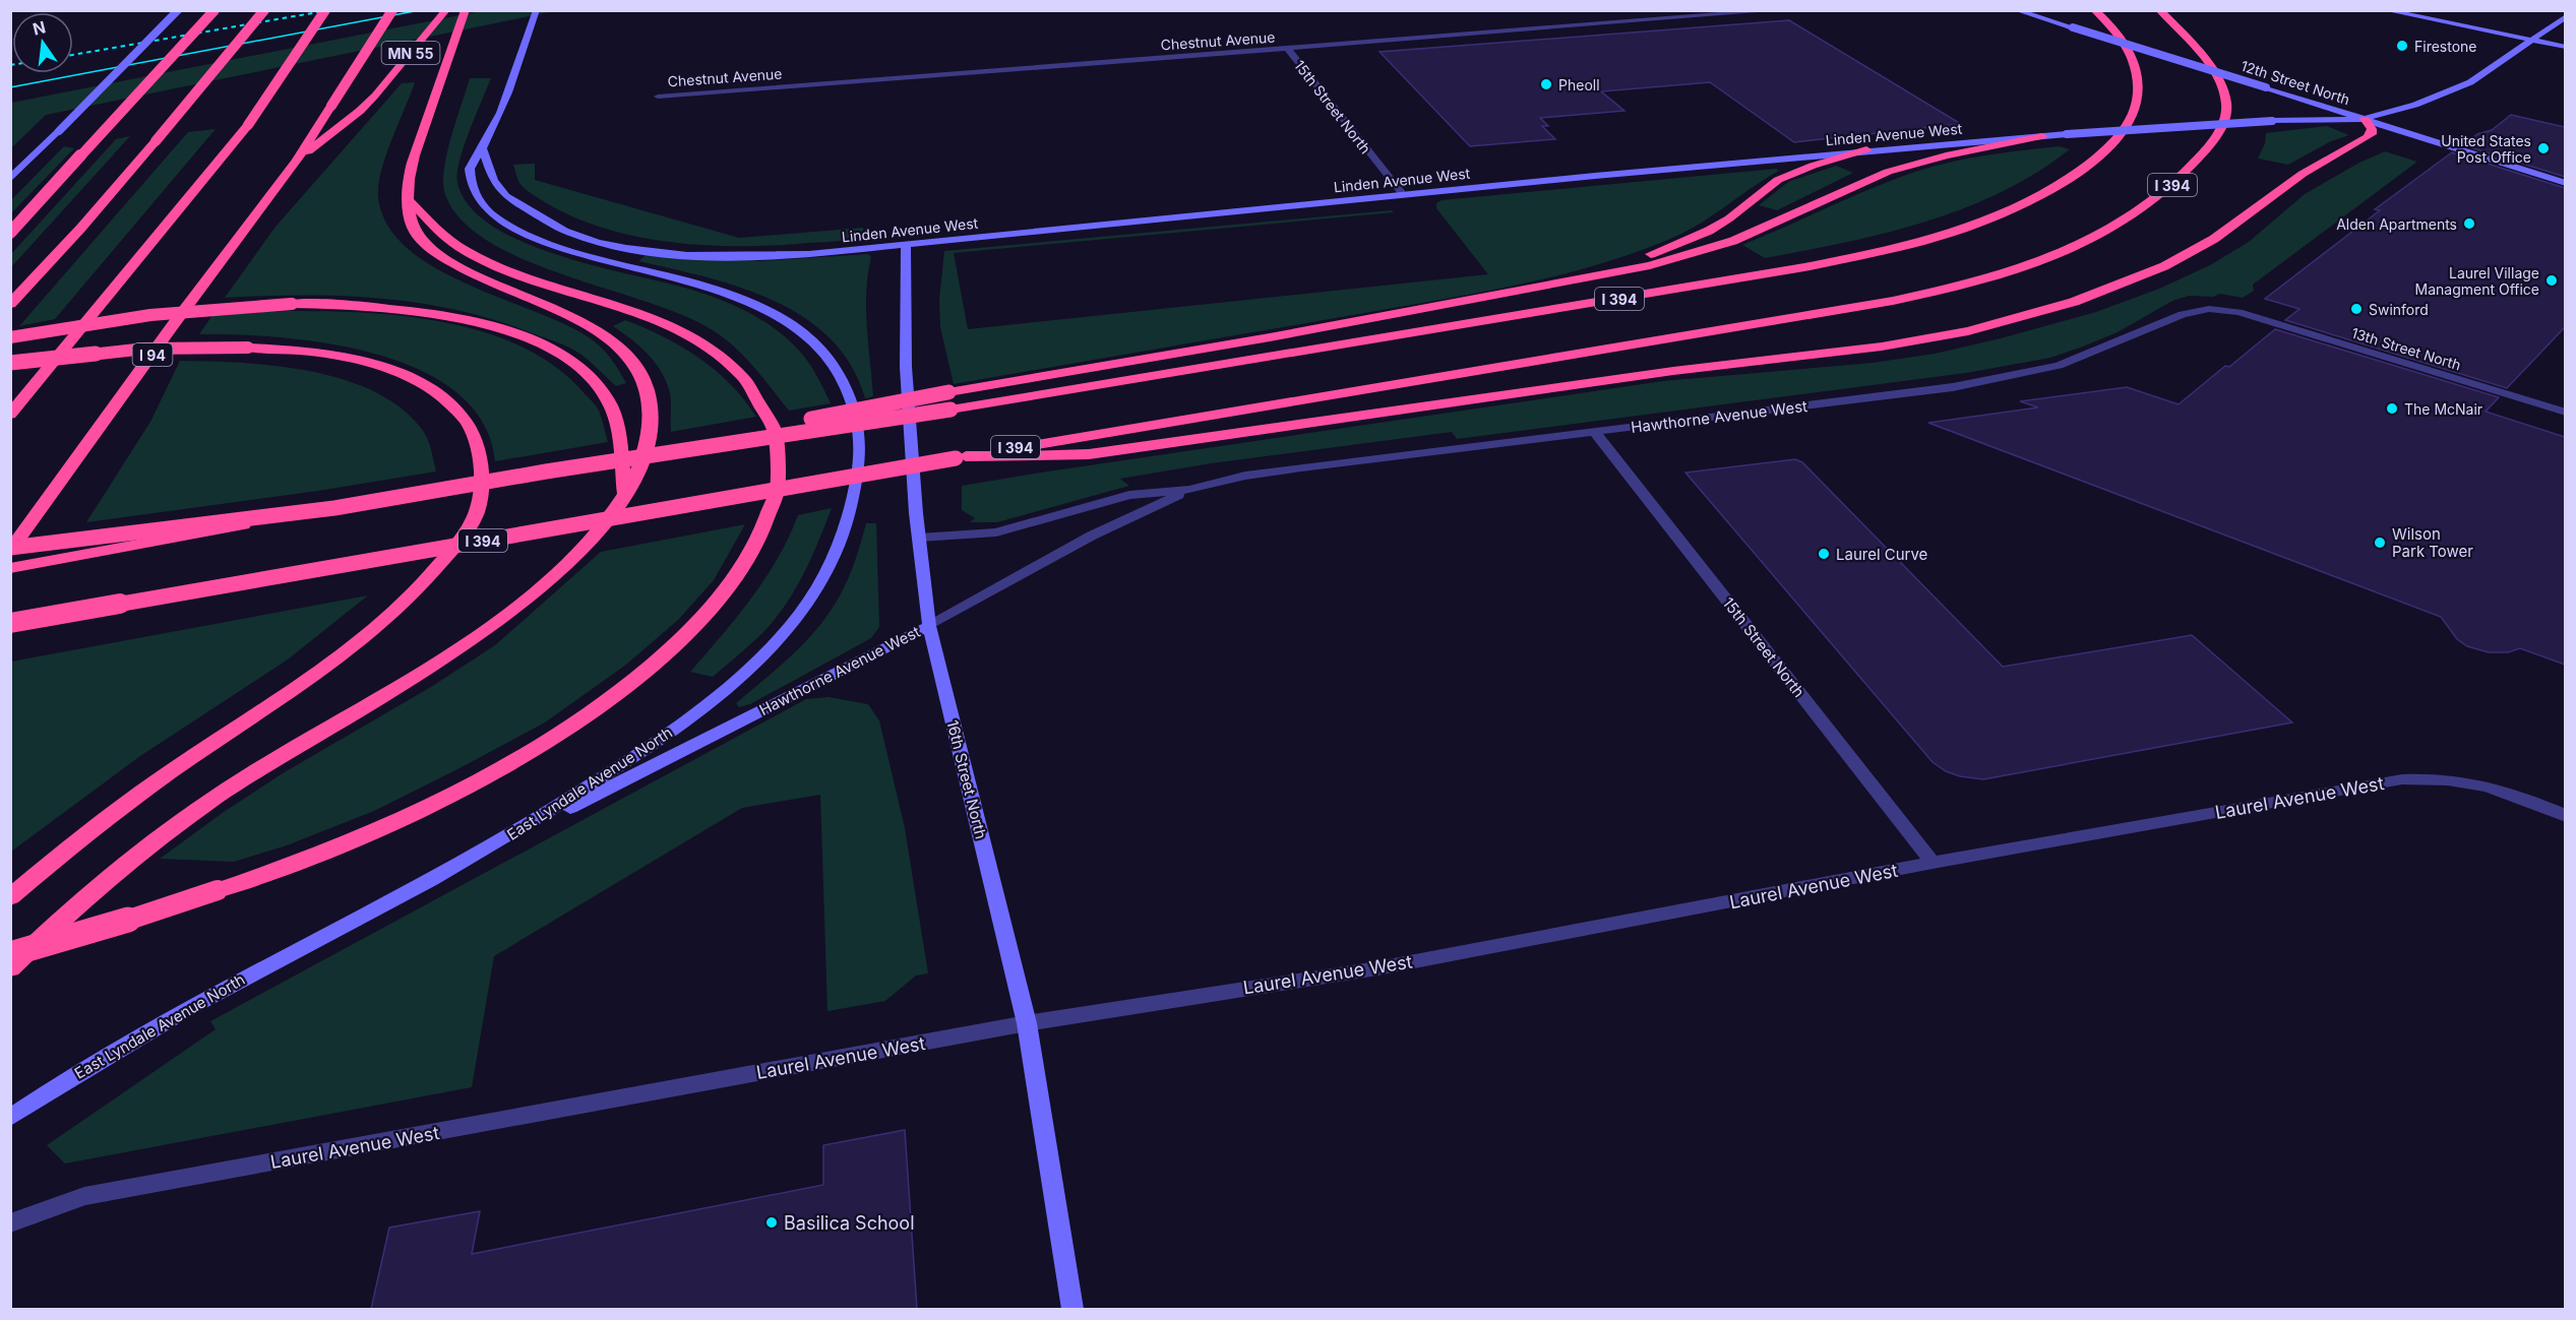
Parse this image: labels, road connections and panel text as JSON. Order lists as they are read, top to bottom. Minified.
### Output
{"streets":{"highway":["MN 55","I 394","I 94"],"street":["Chestnut Avenue","12th Street North","15th Street North","Linden Avenue West","13th Street North","Hawthorne Avenue West","16th Street North","East Lyndale Avenue North","Laurel Avenue West"]},"crossings":[["Chestnut Avenue","15th Street North"],["MN 55","I 94"],["12th Street North","Linden Avenue West"],["15th Street North","Linden Avenue West"],["15th Street North","Hawthorne Avenue West"],["15th Street North","Laurel Avenue West"],["Linden Avenue West","16th Street North"],["Linden Avenue West","East Lyndale Avenue North"],["13th Street North","Hawthorne Avenue West"],["Hawthorne Avenue West","16th Street North"],["Hawthorne Avenue West","East Lyndale Avenue North"],["16th Street North","Laurel Avenue West"]],"places":["Firestone","Pheoll","United States Post Office","Alden Apartments","Laurel Village Managment Office","Swinford","The McNair","Wilson Park Tower","Laurel Curve","Basilica School"],"north":"top"}
